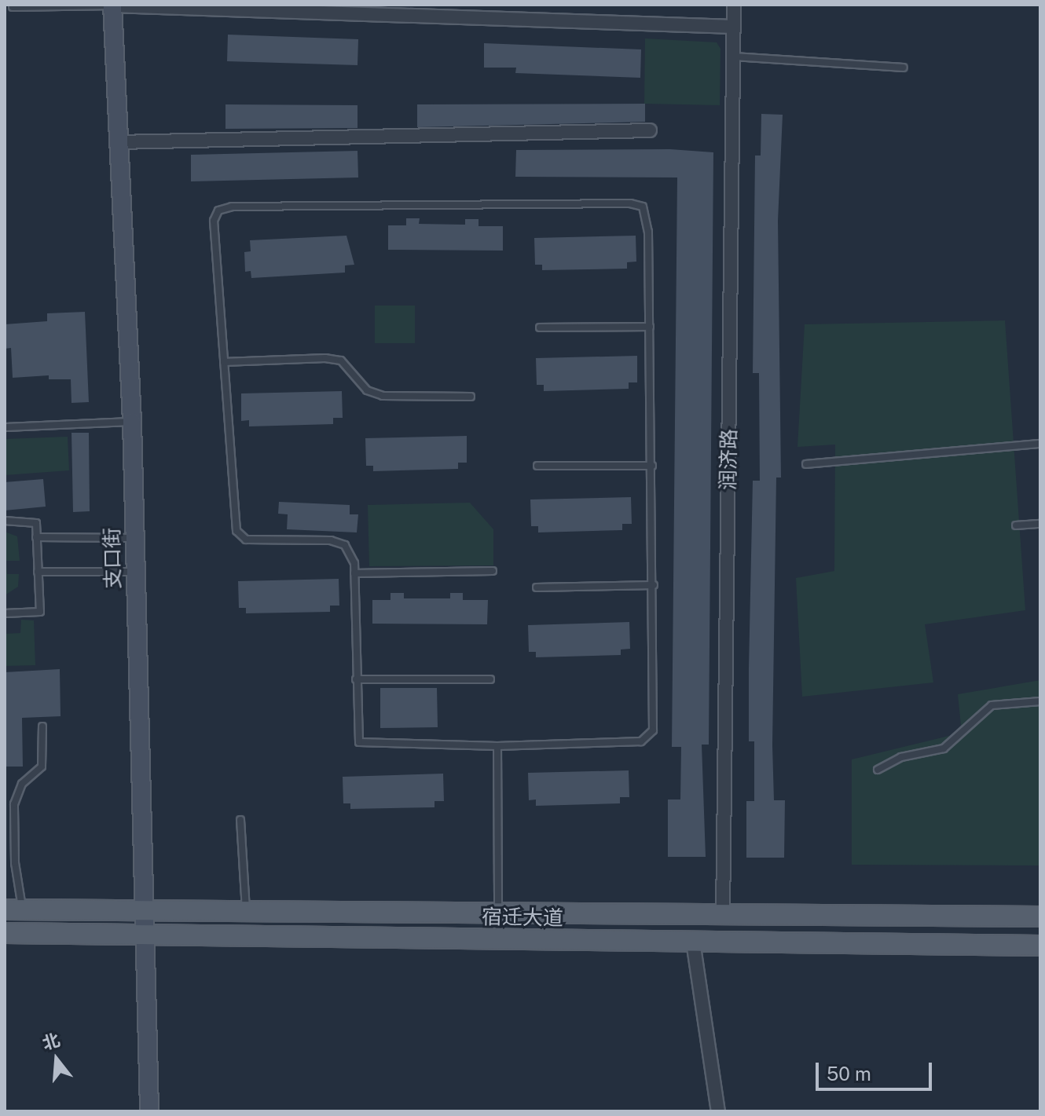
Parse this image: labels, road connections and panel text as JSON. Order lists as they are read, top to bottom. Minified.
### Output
{"streets":{"main road":["宿迁大道"],"street":["润济路","支口街"]},"crossings":[["润济路","宿迁大道"],["支口街","宿迁大道"]],"scale_bar":"50 m","north":"top"}
